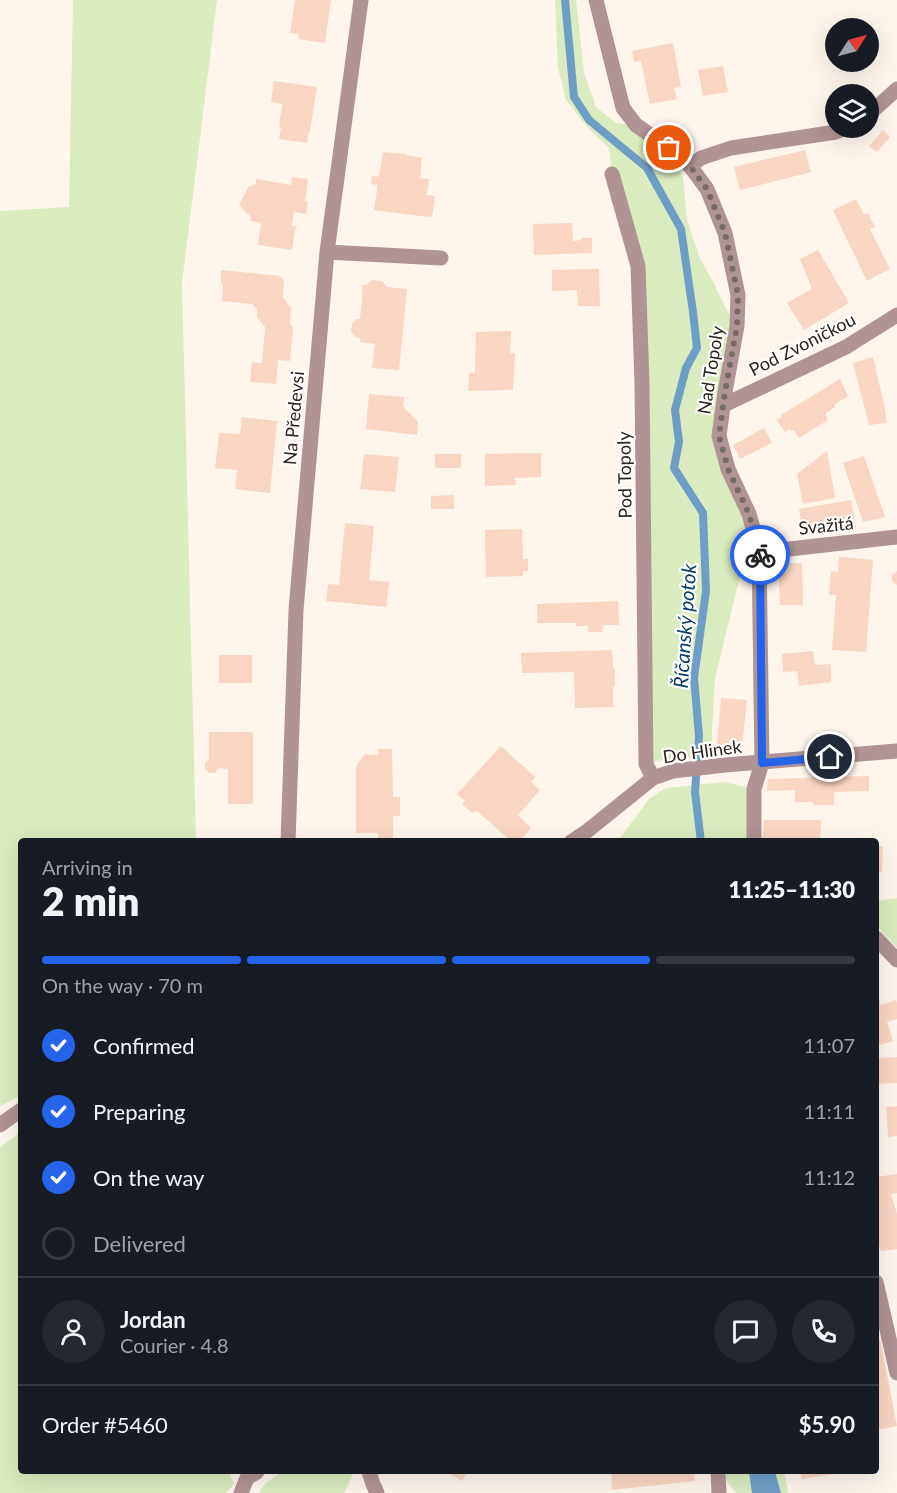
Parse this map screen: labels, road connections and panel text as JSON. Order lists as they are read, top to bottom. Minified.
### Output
{"streets":{"street":["Pod Zvoničkou","Nad Topoly","Na Předevsi","Pod Topoly","Svažitá","Do Hlinek"]},"crossings":[["Pod Zvoničkou","Nad Topoly"],["Nad Topoly","Svažitá"],["Nad Topoly","Do Hlinek"],["Pod Topoly","Do Hlinek"]],"water":["Říčanský potok"],"north":"top right","page":{"heading":["2 min","Arriving in","11:25–11:30"],"panel":["Jordan","Courier · 4.8","Order #5460","$5.90"],"bar":"On the way · 70 m","list":[["Confirmed","11:07"],["Preparing","11:11"],["On the way","11:12"],"Delivered"]}}
